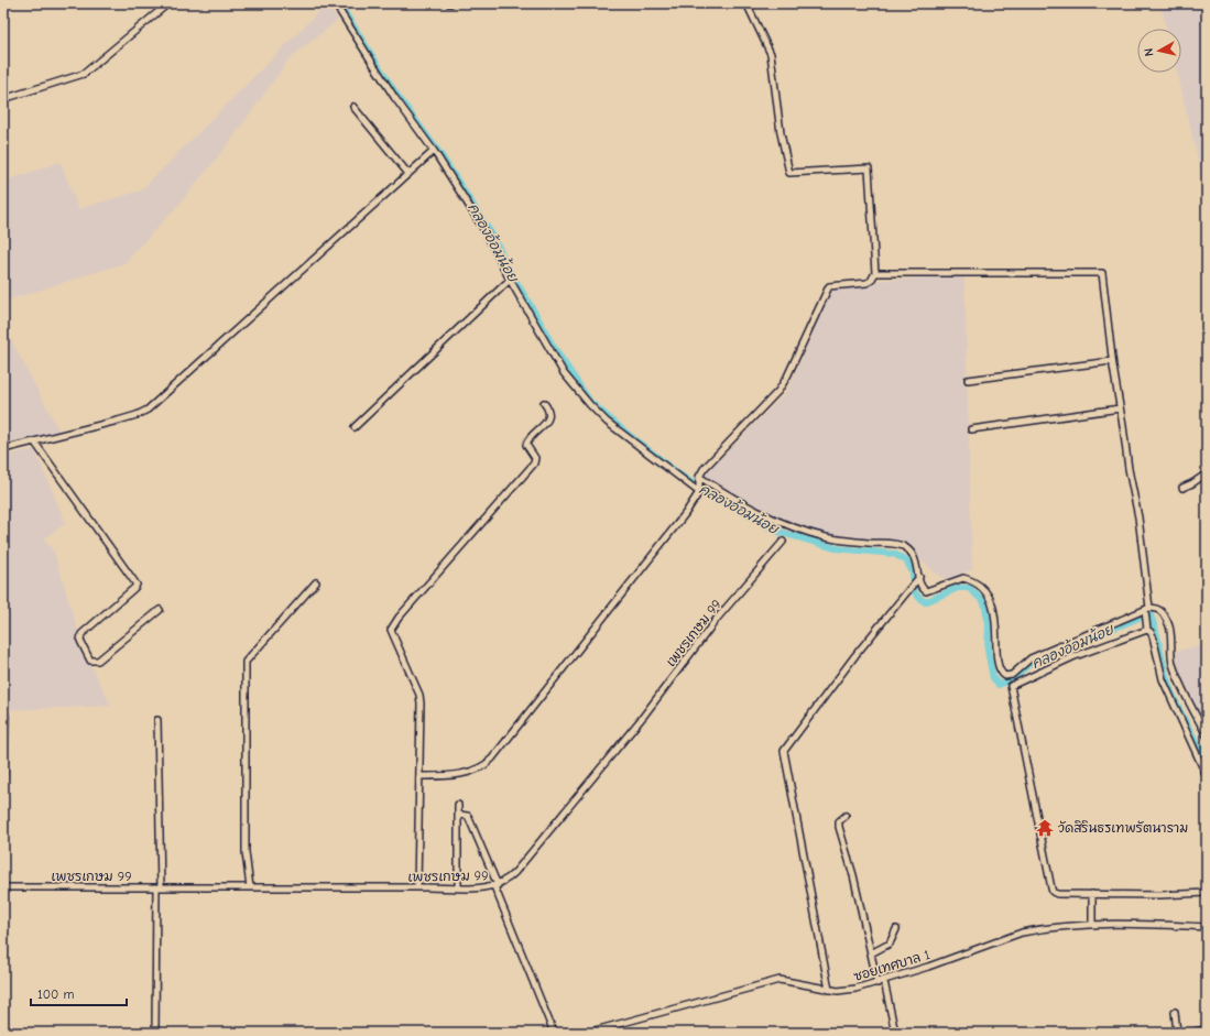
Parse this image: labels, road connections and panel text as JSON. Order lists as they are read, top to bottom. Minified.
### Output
{"streets":{"street":["เพชรเกษม 99","ซอยเทศบาล 1"]},"water":["คลองอ้อมน้อย"],"places":{"temple":["วัดสิรินธรเทพรัตนาราม"]},"scale_bar":"100 m","north":"left"}
